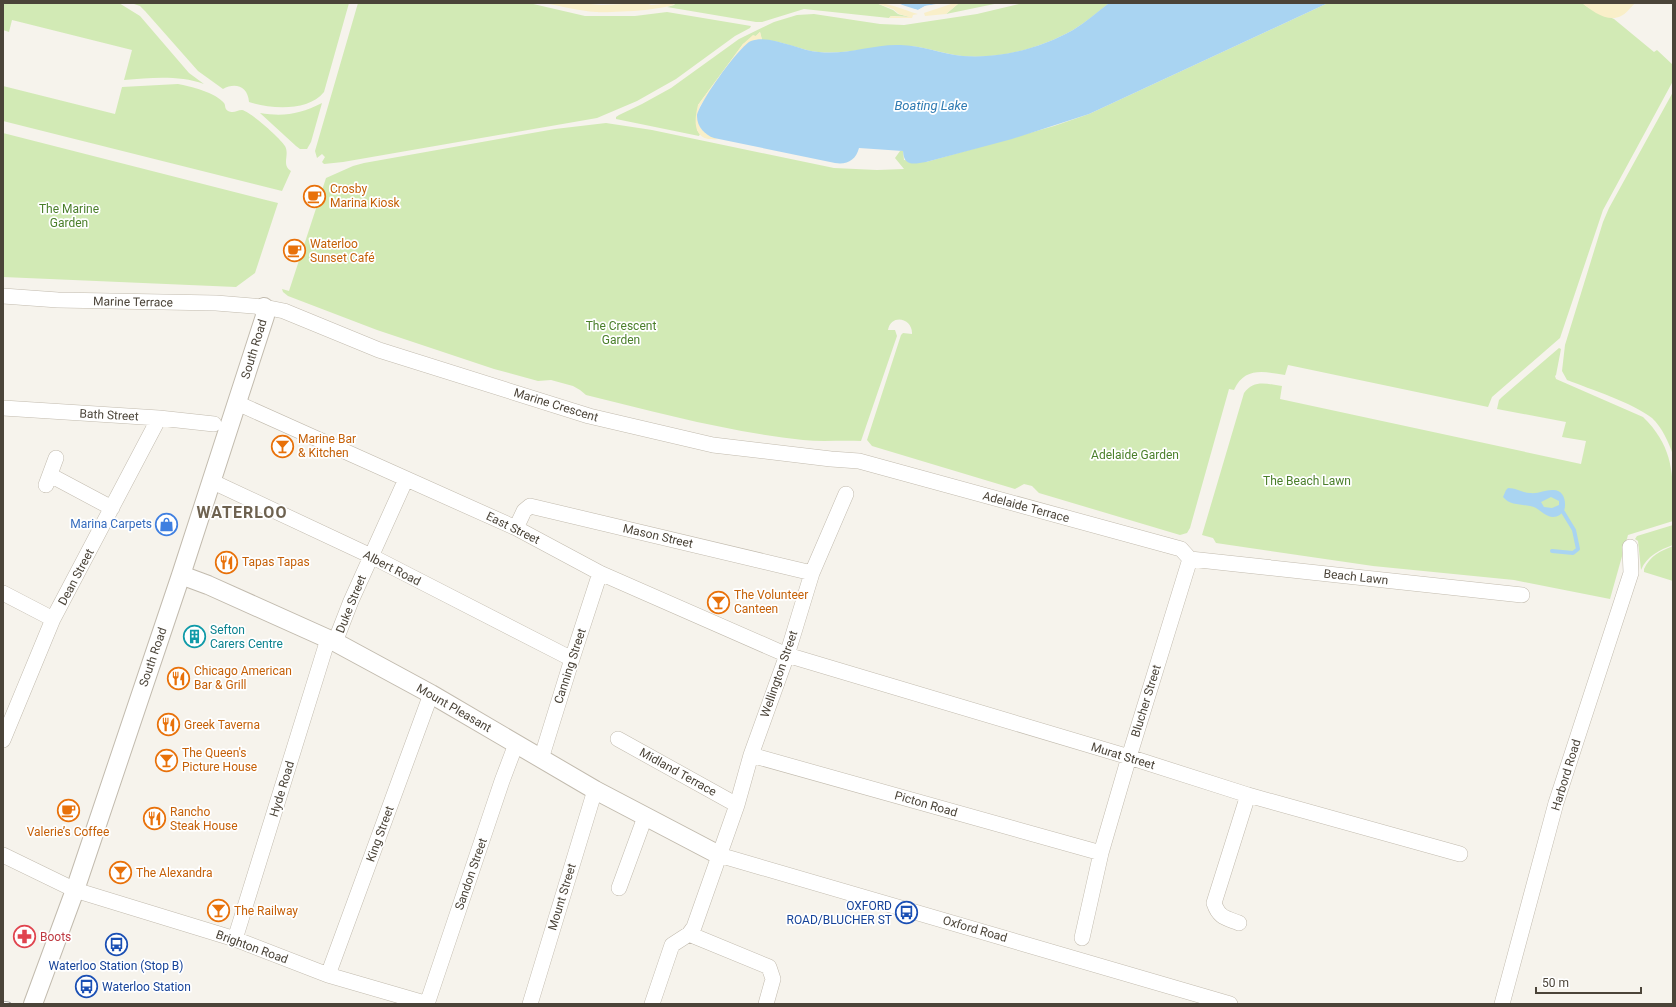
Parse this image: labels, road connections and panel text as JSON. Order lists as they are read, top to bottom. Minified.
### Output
{"streets":{"street":["Marine Terrace","South Road","Marine Crescent","Bath Street","Adelaide Terrace","East Street","Mason Street","Albert Road","Dean Street","Beach Lawn","Duke Street","Canning Street","Wellington Street","Blucher Street","Mount Pleasant","Murat Street","Midland Terrace","Harbord Road","Hyde Road","Picton Road","King Street","Sandon Street","Mount Street","Oxford Road","Brighton Road"]},"crossings":[["Marine Terrace","South Road"],["Marine Terrace","Marine Crescent"],["South Road","Marine Crescent"],["South Road","East Street"],["South Road","Albert Road"],["South Road","Mount Pleasant"],["South Road","Brighton Road"],["Marine Crescent","Adelaide Terrace"],["Bath Street","Dean Street"],["Adelaide Terrace","Beach Lawn"],["Adelaide Terrace","Blucher Street"],["East Street","Mason Street"],["East Street","Duke Street"],["East Street","Canning Street"],["East Street","Wellington Street"],["East Street","Murat Street"],["Mason Street","Wellington Street"],["Albert Road","Duke Street"],["Albert Road","Canning Street"],["Beach Lawn","Blucher Street"],["Duke Street","Mount Pleasant"],["Duke Street","Hyde Road"],["Canning Street","Mount Pleasant"],["Wellington Street","Mount Pleasant"],["Wellington Street","Murat Street"],["Wellington Street","Midland Terrace"],["Wellington Street","Picton Road"],["Wellington Street","Oxford Road"],["Blucher Street","Murat Street"],["Blucher Street","Picton Road"],["Mount Pleasant","Hyde Road"],["Mount Pleasant","King Street"],["Mount Pleasant","Sandon Street"],["Mount Pleasant","Mount Street"],["Mount Pleasant","Oxford Road"],["Hyde Road","Brighton Road"],["King Street","Brighton Road"],["Sandon Street","Brighton Road"]],"districts":["WATERLOO"],"water":["Boating Lake"],"parks":["The Marine Garden","The Crescent Garden","Adelaide Garden","The Beach Lawn"],"places":{"cafe":["Crosby Marina Kiosk","Waterloo Sunset Café","Valerie’s Coffee"],"bar":["Marine Bar & Kitchen","The Volunteer Canteen","The Queen's Picture House","The Alexandra","The Railway"],"shop":["Marina Carpets"],"restaurant":["Tapas Tapas","Chicago American Bar & Grill","Greek Taverna","Rancho Steak House"],"building":["Sefton Carers Centre"],"bus stop":["OXFORD ROAD/BLUCHER ST","Waterloo Station (Stop B)","Waterloo Station"],"pharmacy":["Boots"]},"scale_bar":"50 m"}
